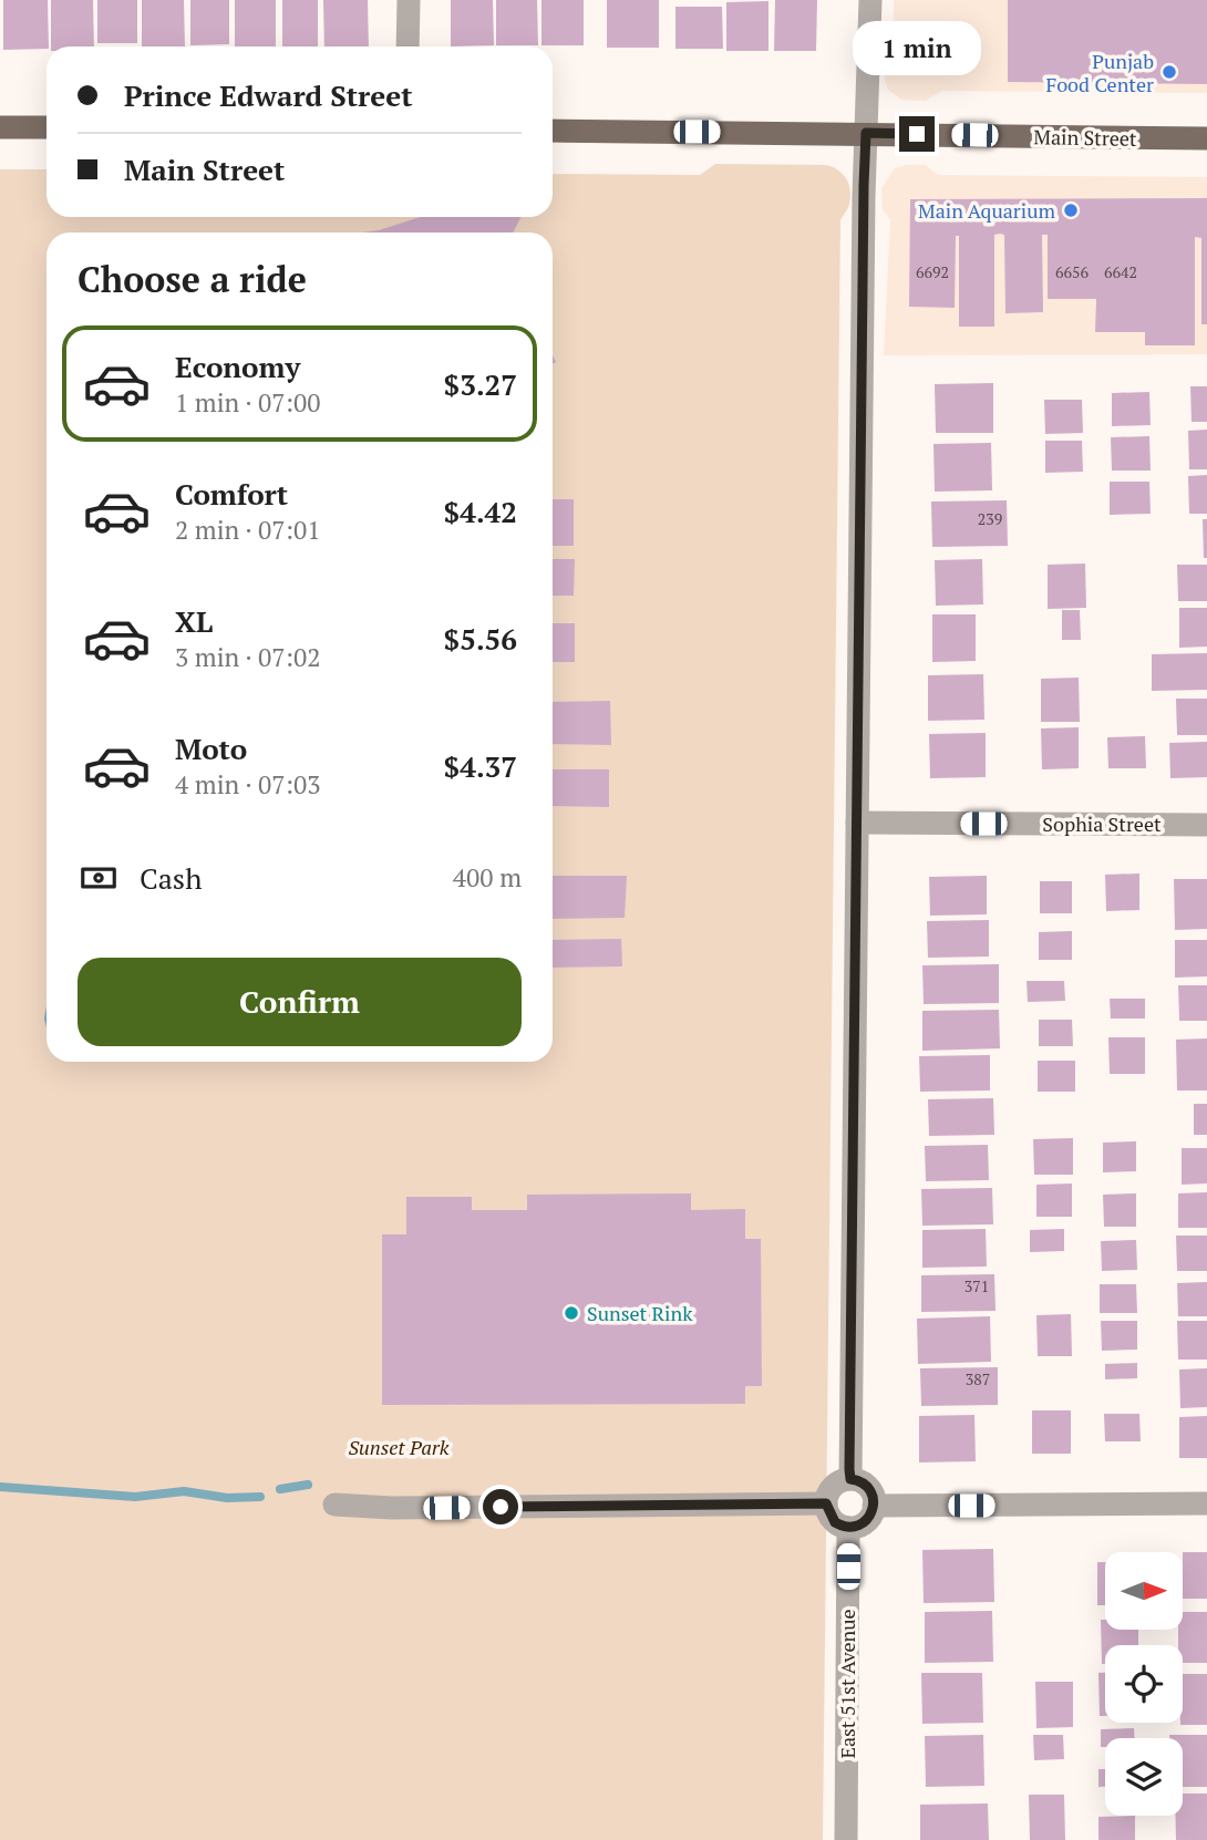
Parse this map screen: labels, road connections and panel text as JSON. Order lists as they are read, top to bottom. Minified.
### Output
{"streets":{"main road":["Main Street"],"street":["Sophia Street","East 51st Avenue"]},"parks":["Sunset Park"],"places":["Punjab Food Center","Main Aquarium","Sunset Rink"],"house_numbers":["6692","6656","6642","239","371","387"],"north":"right","page":{"bubble":"1 min","banner":["Prince Edward Street","Main Street"],"heading":"Choose a ride","list":[{"name":"Economy","note":"1 min · 07:00","value":"$3.27"},{"name":"Comfort","note":"2 min · 07:01","value":"$4.42"},{"name":"XL","note":"3 min · 07:02","value":"$5.56"},{"name":"Moto","note":"4 min · 07:03","value":"$4.37"}],"pay":["Cash","400 m"],"buttons":"Confirm"}}
